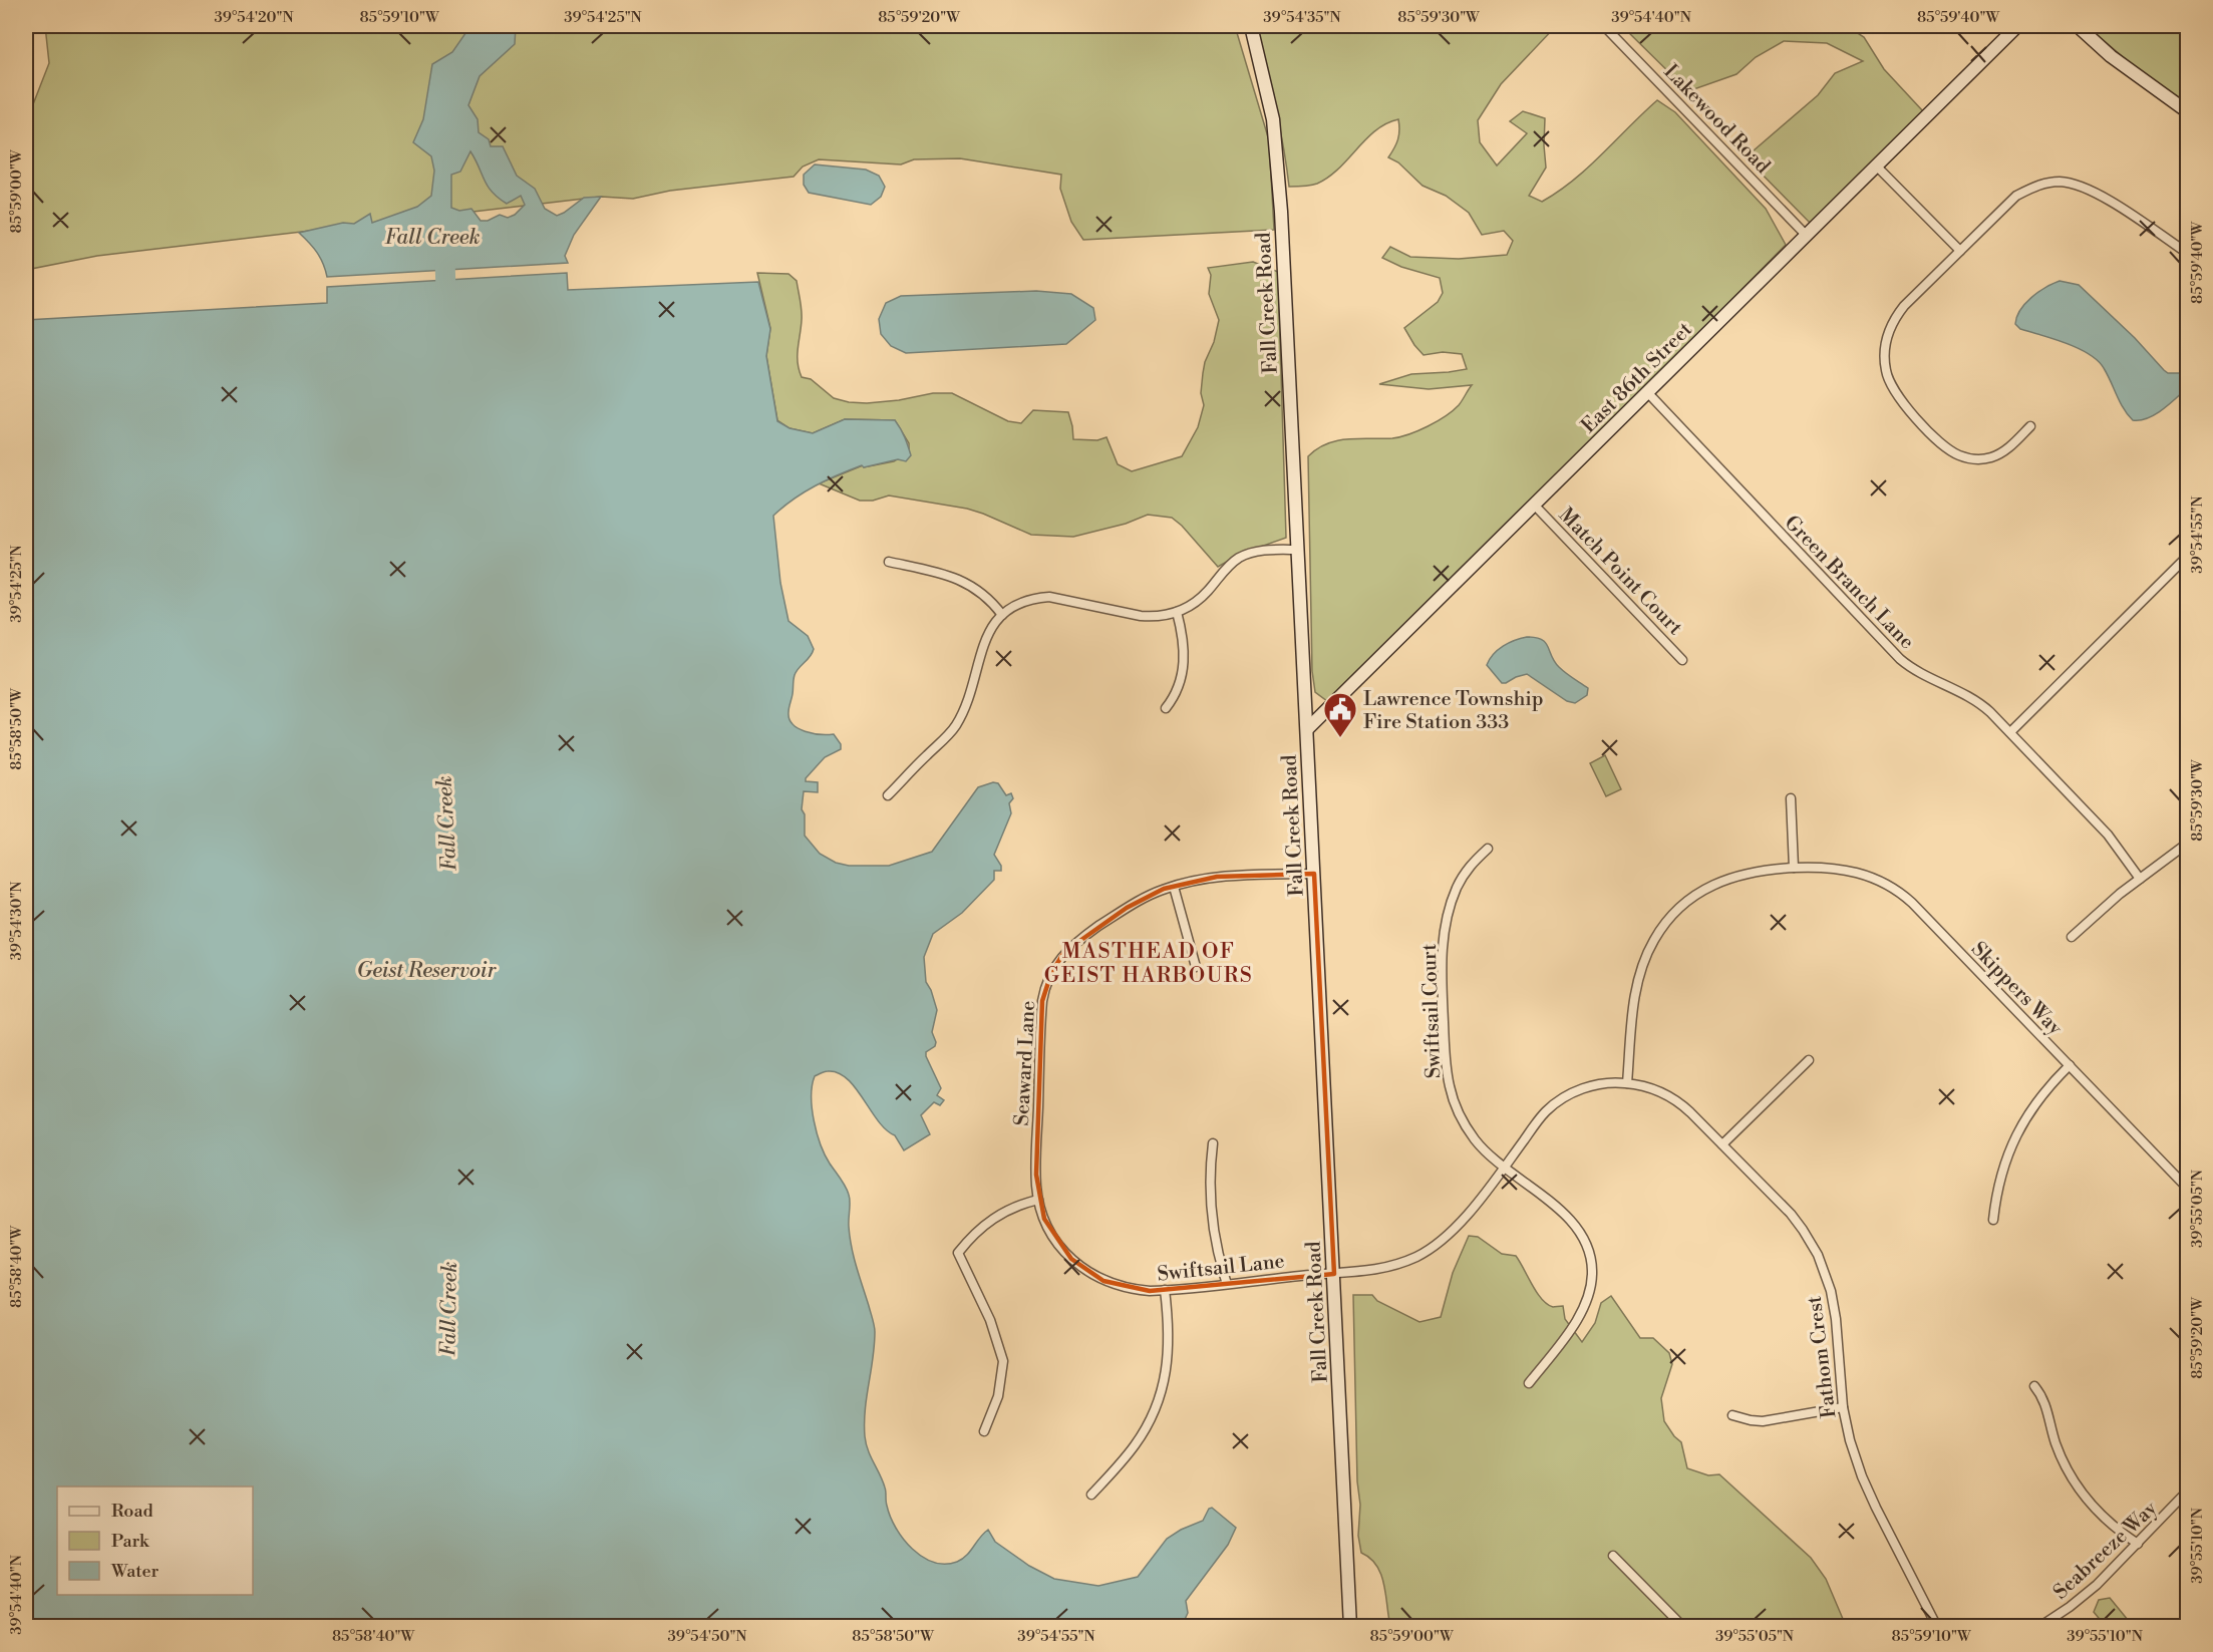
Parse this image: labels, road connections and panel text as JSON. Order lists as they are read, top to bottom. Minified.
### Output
{"streets":{"main road":["Fall Creek Road","East 86th Street"],"street":["Lakewood Road","Match Point Court","Green Branch Lane","Skippers Way","Swiftsail Court","Seaward Lane","Swiftsail Lane","Fathom Crest","Seabreeze Way"]},"crossings":[["Lakewood Road","East 86th Street"],["Fall Creek Road","East 86th Street"],["Fall Creek Road","Seaward Lane"],["Fall Creek Road","Swiftsail Lane"],["East 86th Street","Match Point Court"],["East 86th Street","Green Branch Lane"],["Skippers Way","Swiftsail Lane"],["Skippers Way","Fathom Crest"],["Swiftsail Court","Swiftsail Lane"],["Seaward Lane","Swiftsail Lane"],["Swiftsail Lane","Fathom Crest"]],"districts":["MASTHEAD OF GEIST HARBOURS"],"water":["Fall Creek","Geist Reservoir"],"places":{"public building":["Lawrence Township Fire Station 333"]},"legend":["Road","Park","Water"],"coordinates":["39°54'20\"N","85°59'10\"W","39°54'25\"N","85°59'20\"W","39°54'35\"N","85°59'30\"W","39°54'40\"N","85°59'40\"W","85°59'00\"W","39°54'55\"N","85°58'50\"W","39°54'30\"N","39°55'05\"N","85°58'40\"W","39°55'10\"N","39°54'50\"N"]}
